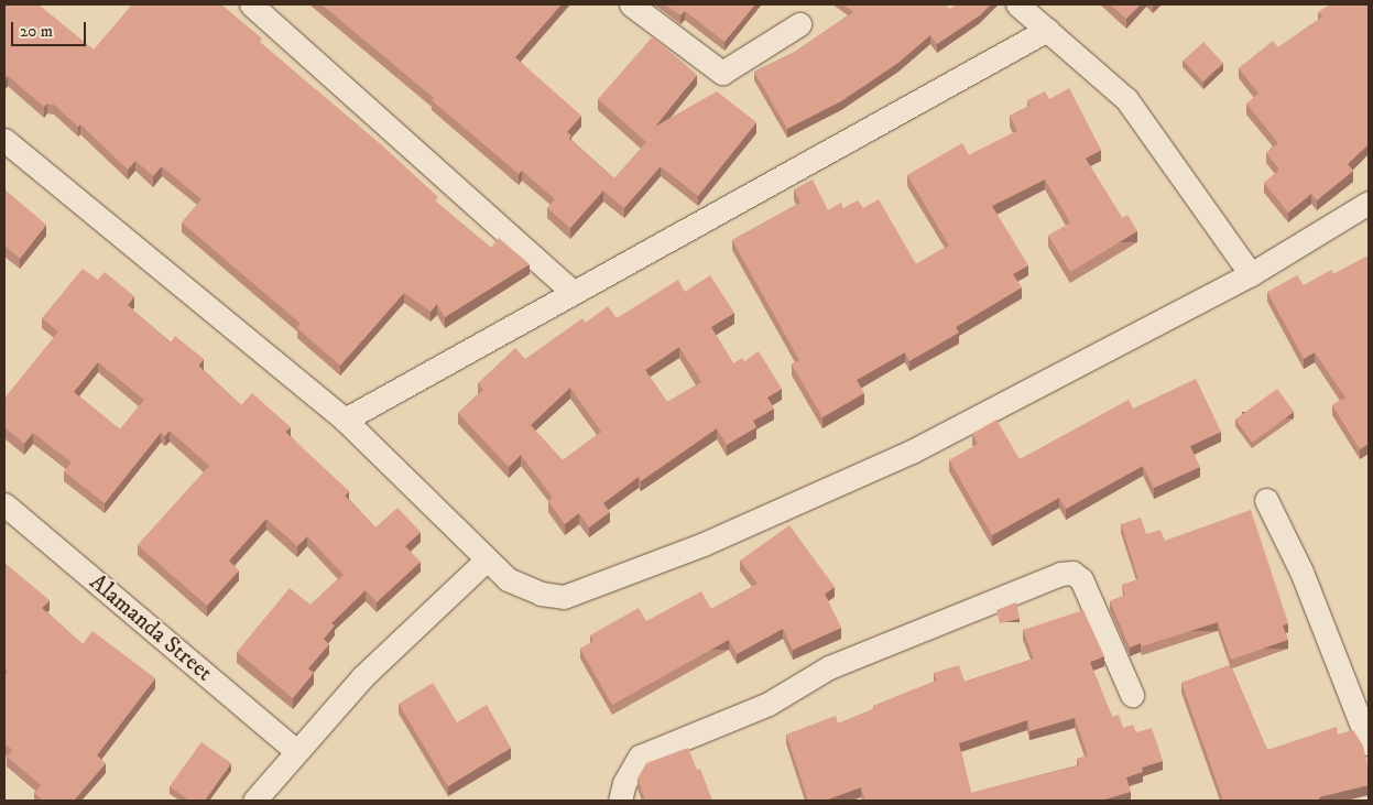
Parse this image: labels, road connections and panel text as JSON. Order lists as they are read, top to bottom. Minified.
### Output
{"streets":{"street":["Alamanda Street"]},"scale_bar":"20 m"}
